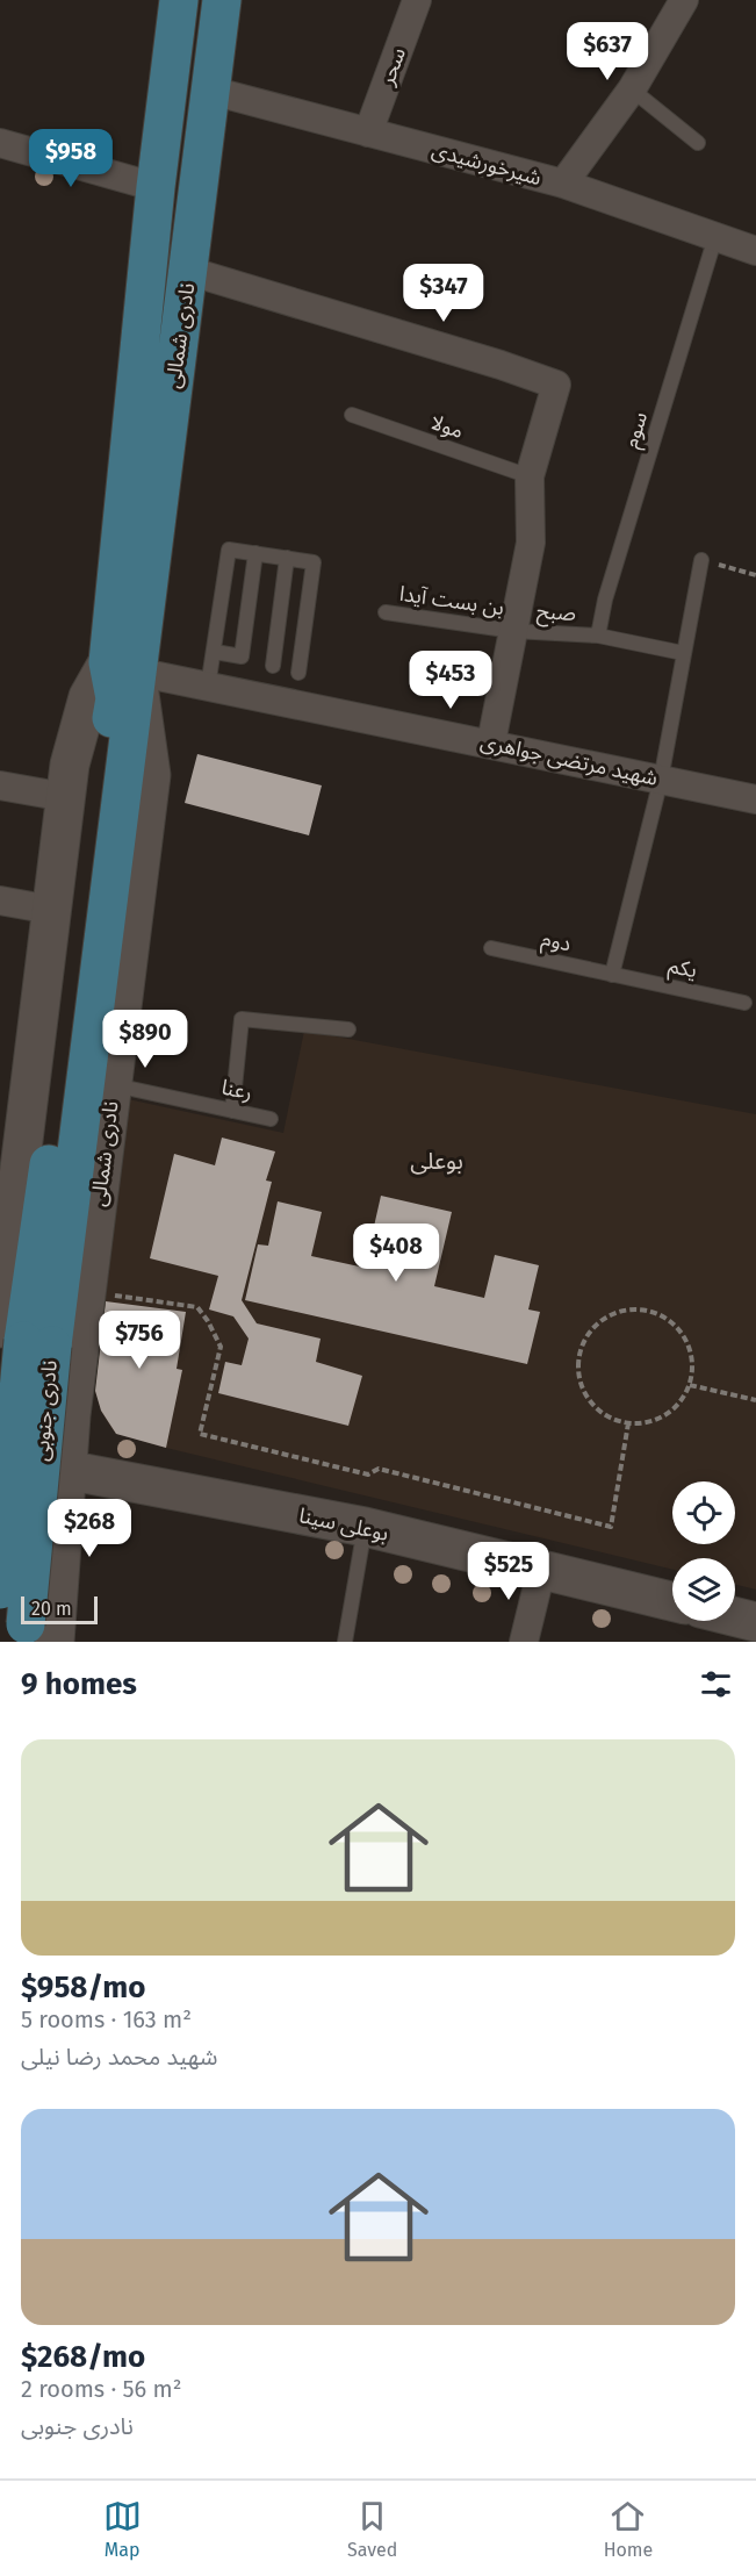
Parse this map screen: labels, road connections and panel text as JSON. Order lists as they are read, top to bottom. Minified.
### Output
{"streets":{"main road":["نادری شمالی","نادری جنوبی","بوعلی سینا"],"street":["سحر","شیرخورشیدی","شهید مرتضی جواهری"],"lane":["مولا","سوم","بن بست آیدا","صبح","دوم","یکم","رعنا"]},"crossings":[["سحر","شیرخورشیدی"],["شیرخورشیدی","نادری شمالی"],["شیرخورشیدی","سوم"],["نادری شمالی","شهید مرتضی جواهری"],["نادری شمالی","رعنا"],["نادری شمالی","نادری جنوبی"],["نادری شمالی","بوعلی سینا"],["سوم","صبح"],["بن بست آیدا","صبح"],["دوم","یکم"],["نادری جنوبی","بوعلی سینا"]],"districts":["بوعلی"],"scale_bar":"20 m","page":{"price":["$637","$958","$347","$453","$890","$408","$756","$268","$525"],"scale":"20 m","heading":"9 homes","list":[{"name":"$958/mo","note":"5 rooms · 163 m² · شهید محمد رضا نیلی"},{"name":"$268/mo","note":"2 rooms · 56 m² · نادری جنوبی"}],"tabs":["Map","Saved","Home"]}}
